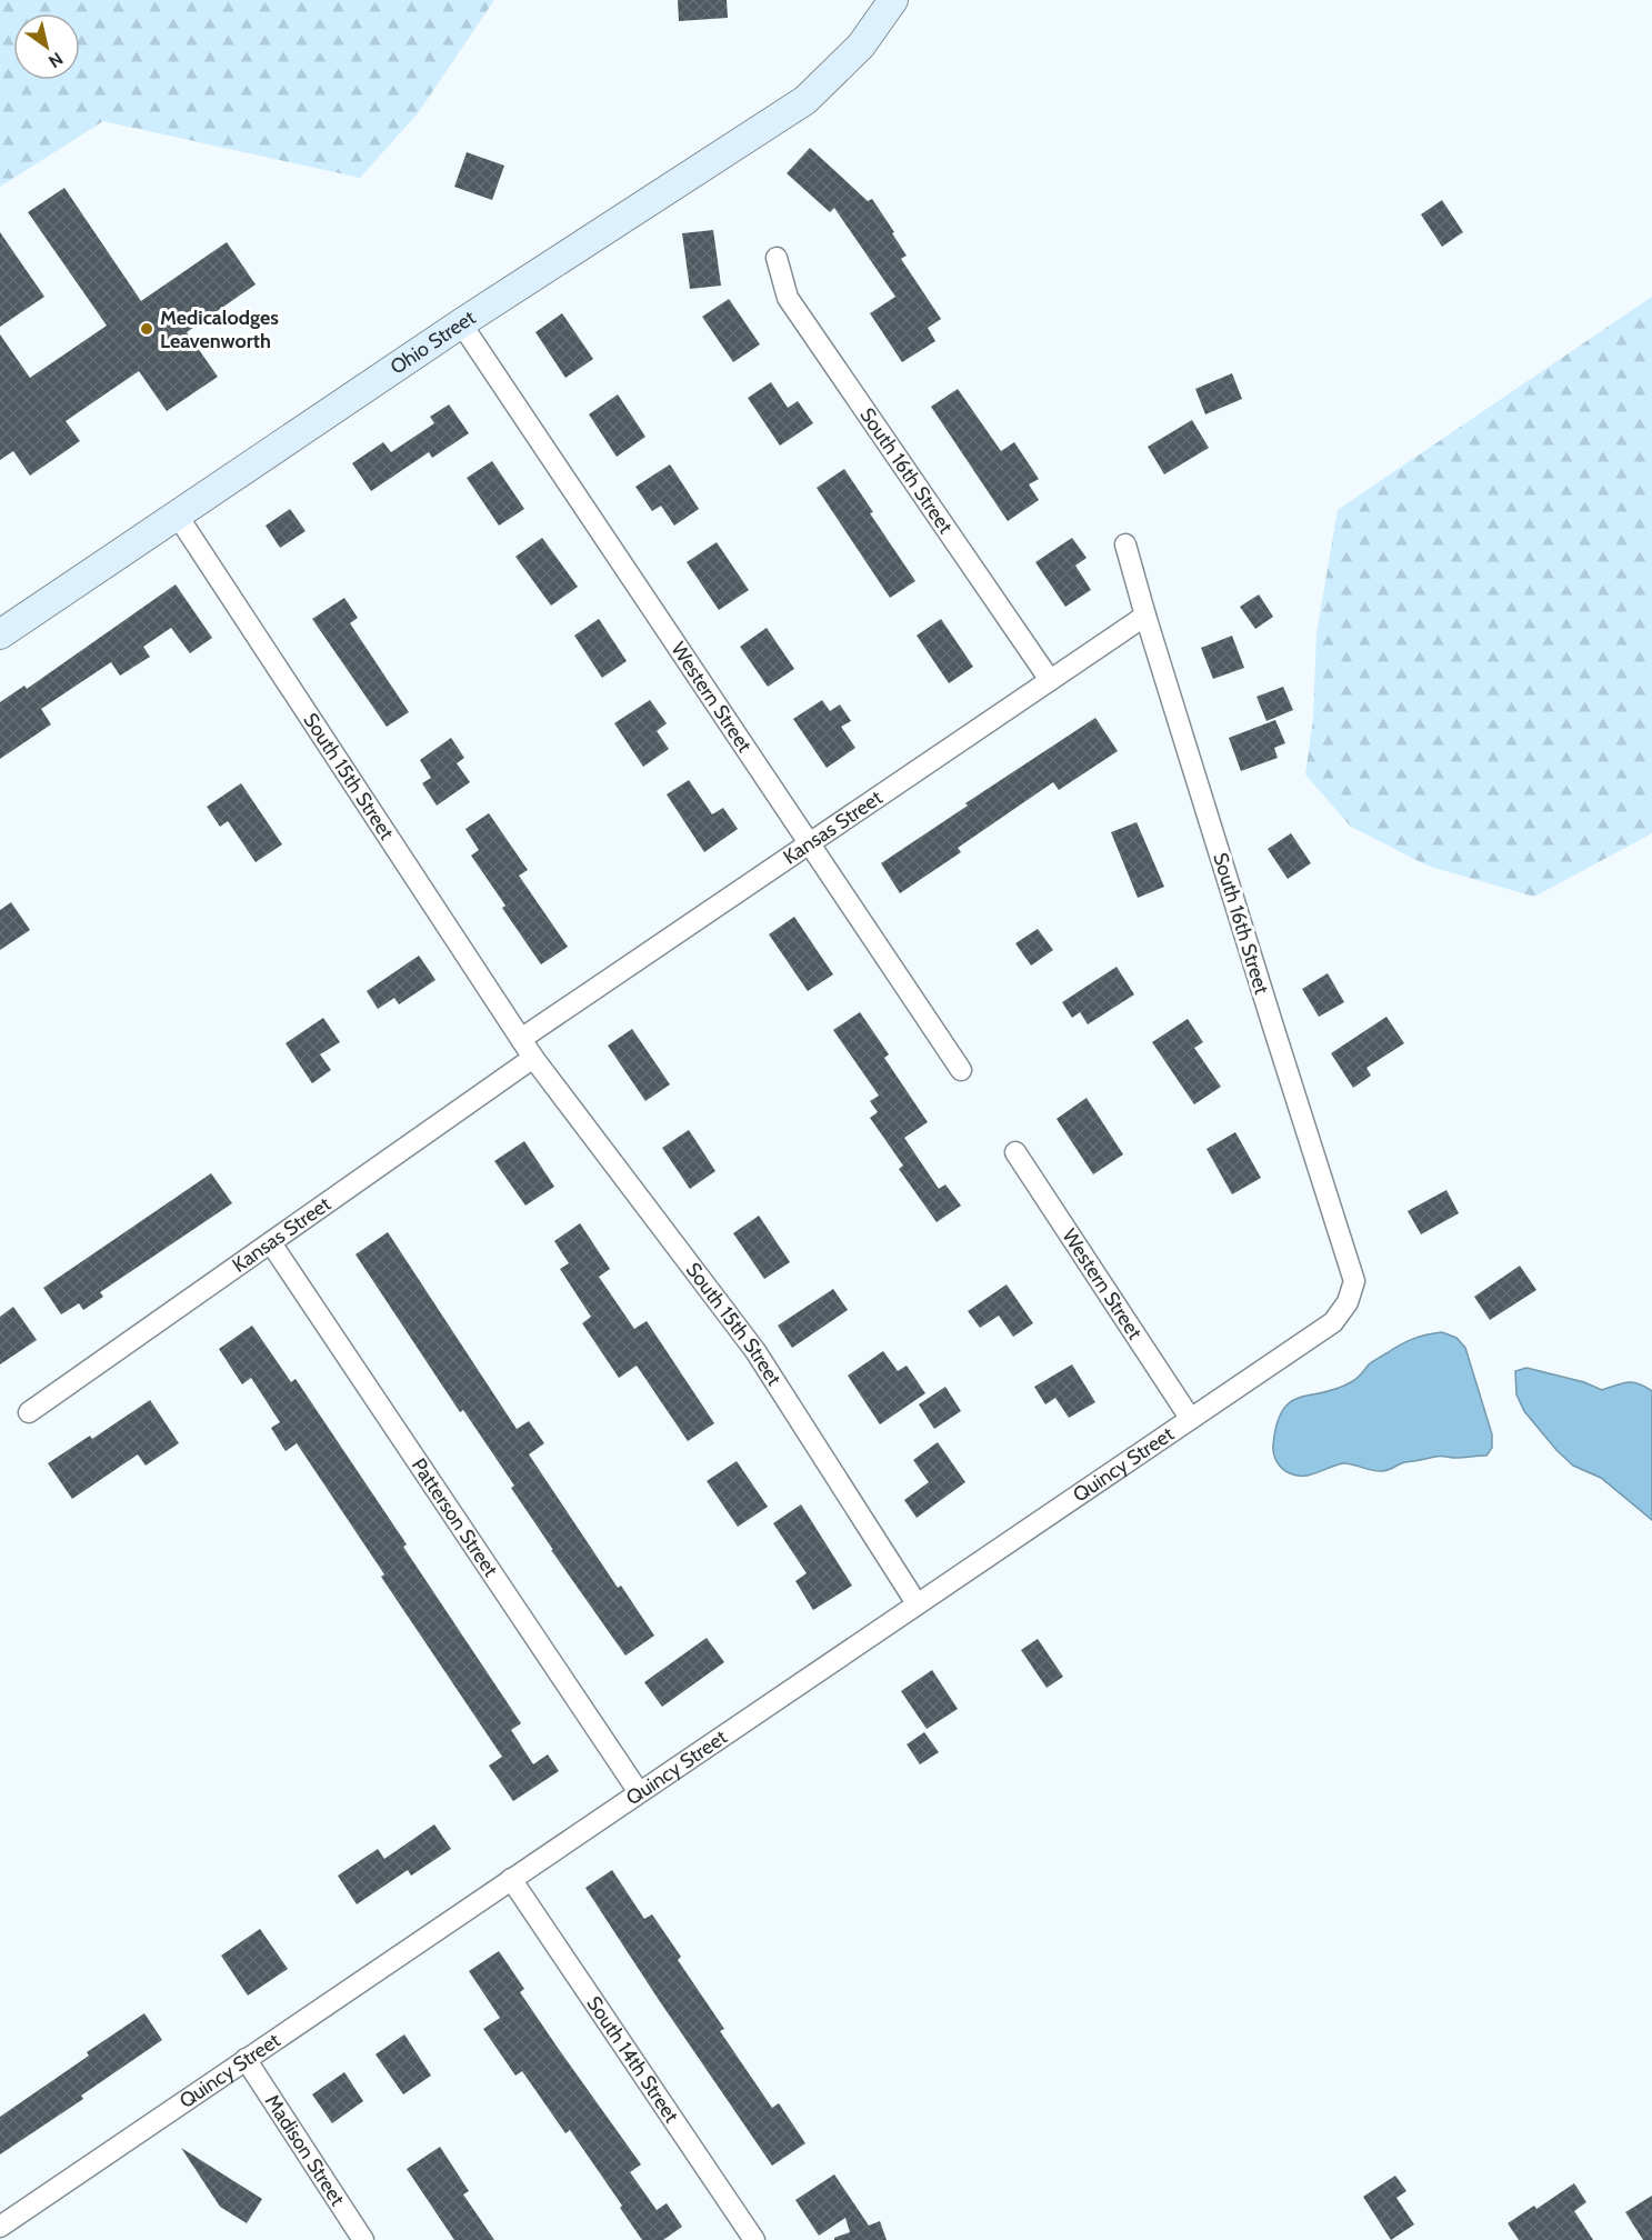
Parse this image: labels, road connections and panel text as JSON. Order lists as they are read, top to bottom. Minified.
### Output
{"streets":{"street":["Ohio Street","South 16th Street","Western Street","South 15th Street","Kansas Street","Quincy Street","Patterson Street","South 14th Street","Madison Street"]},"crossings":[["Ohio Street","Western Street"],["Ohio Street","South 15th Street"],["South 16th Street","Kansas Street"],["South 16th Street","Quincy Street"],["Western Street","Kansas Street"],["Western Street","Quincy Street"],["South 15th Street","Kansas Street"],["South 15th Street","Quincy Street"],["Kansas Street","Patterson Street"],["Quincy Street","Patterson Street"],["Quincy Street","South 14th Street"],["Quincy Street","Madison Street"]],"places":["Medicalodges Leavenworth"],"north":"bottom right"}
